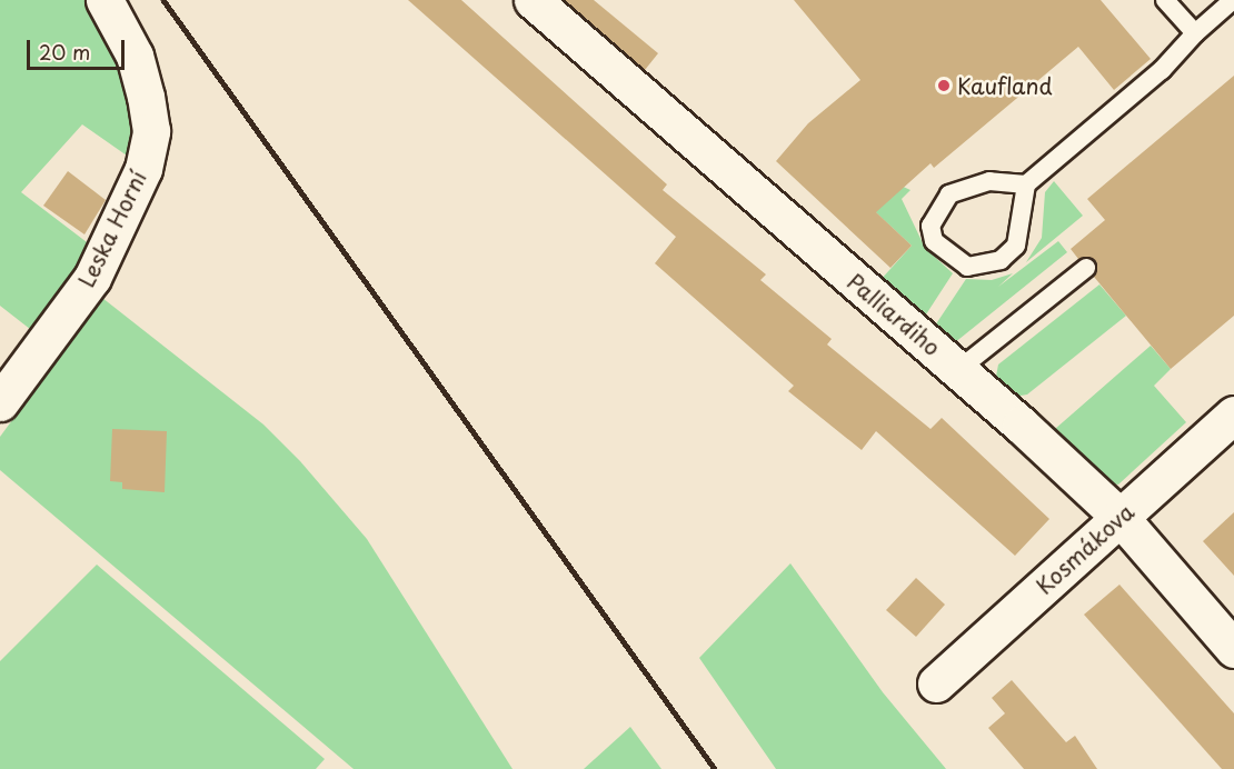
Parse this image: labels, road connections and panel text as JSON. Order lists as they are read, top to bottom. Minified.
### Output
{"streets":{"street":["Leska Horní","Palliardiho","Kosmákova"]},"crossings":[["Palliardiho","Kosmákova"]],"places":["Kaufland"],"scale_bar":"20 m"}
